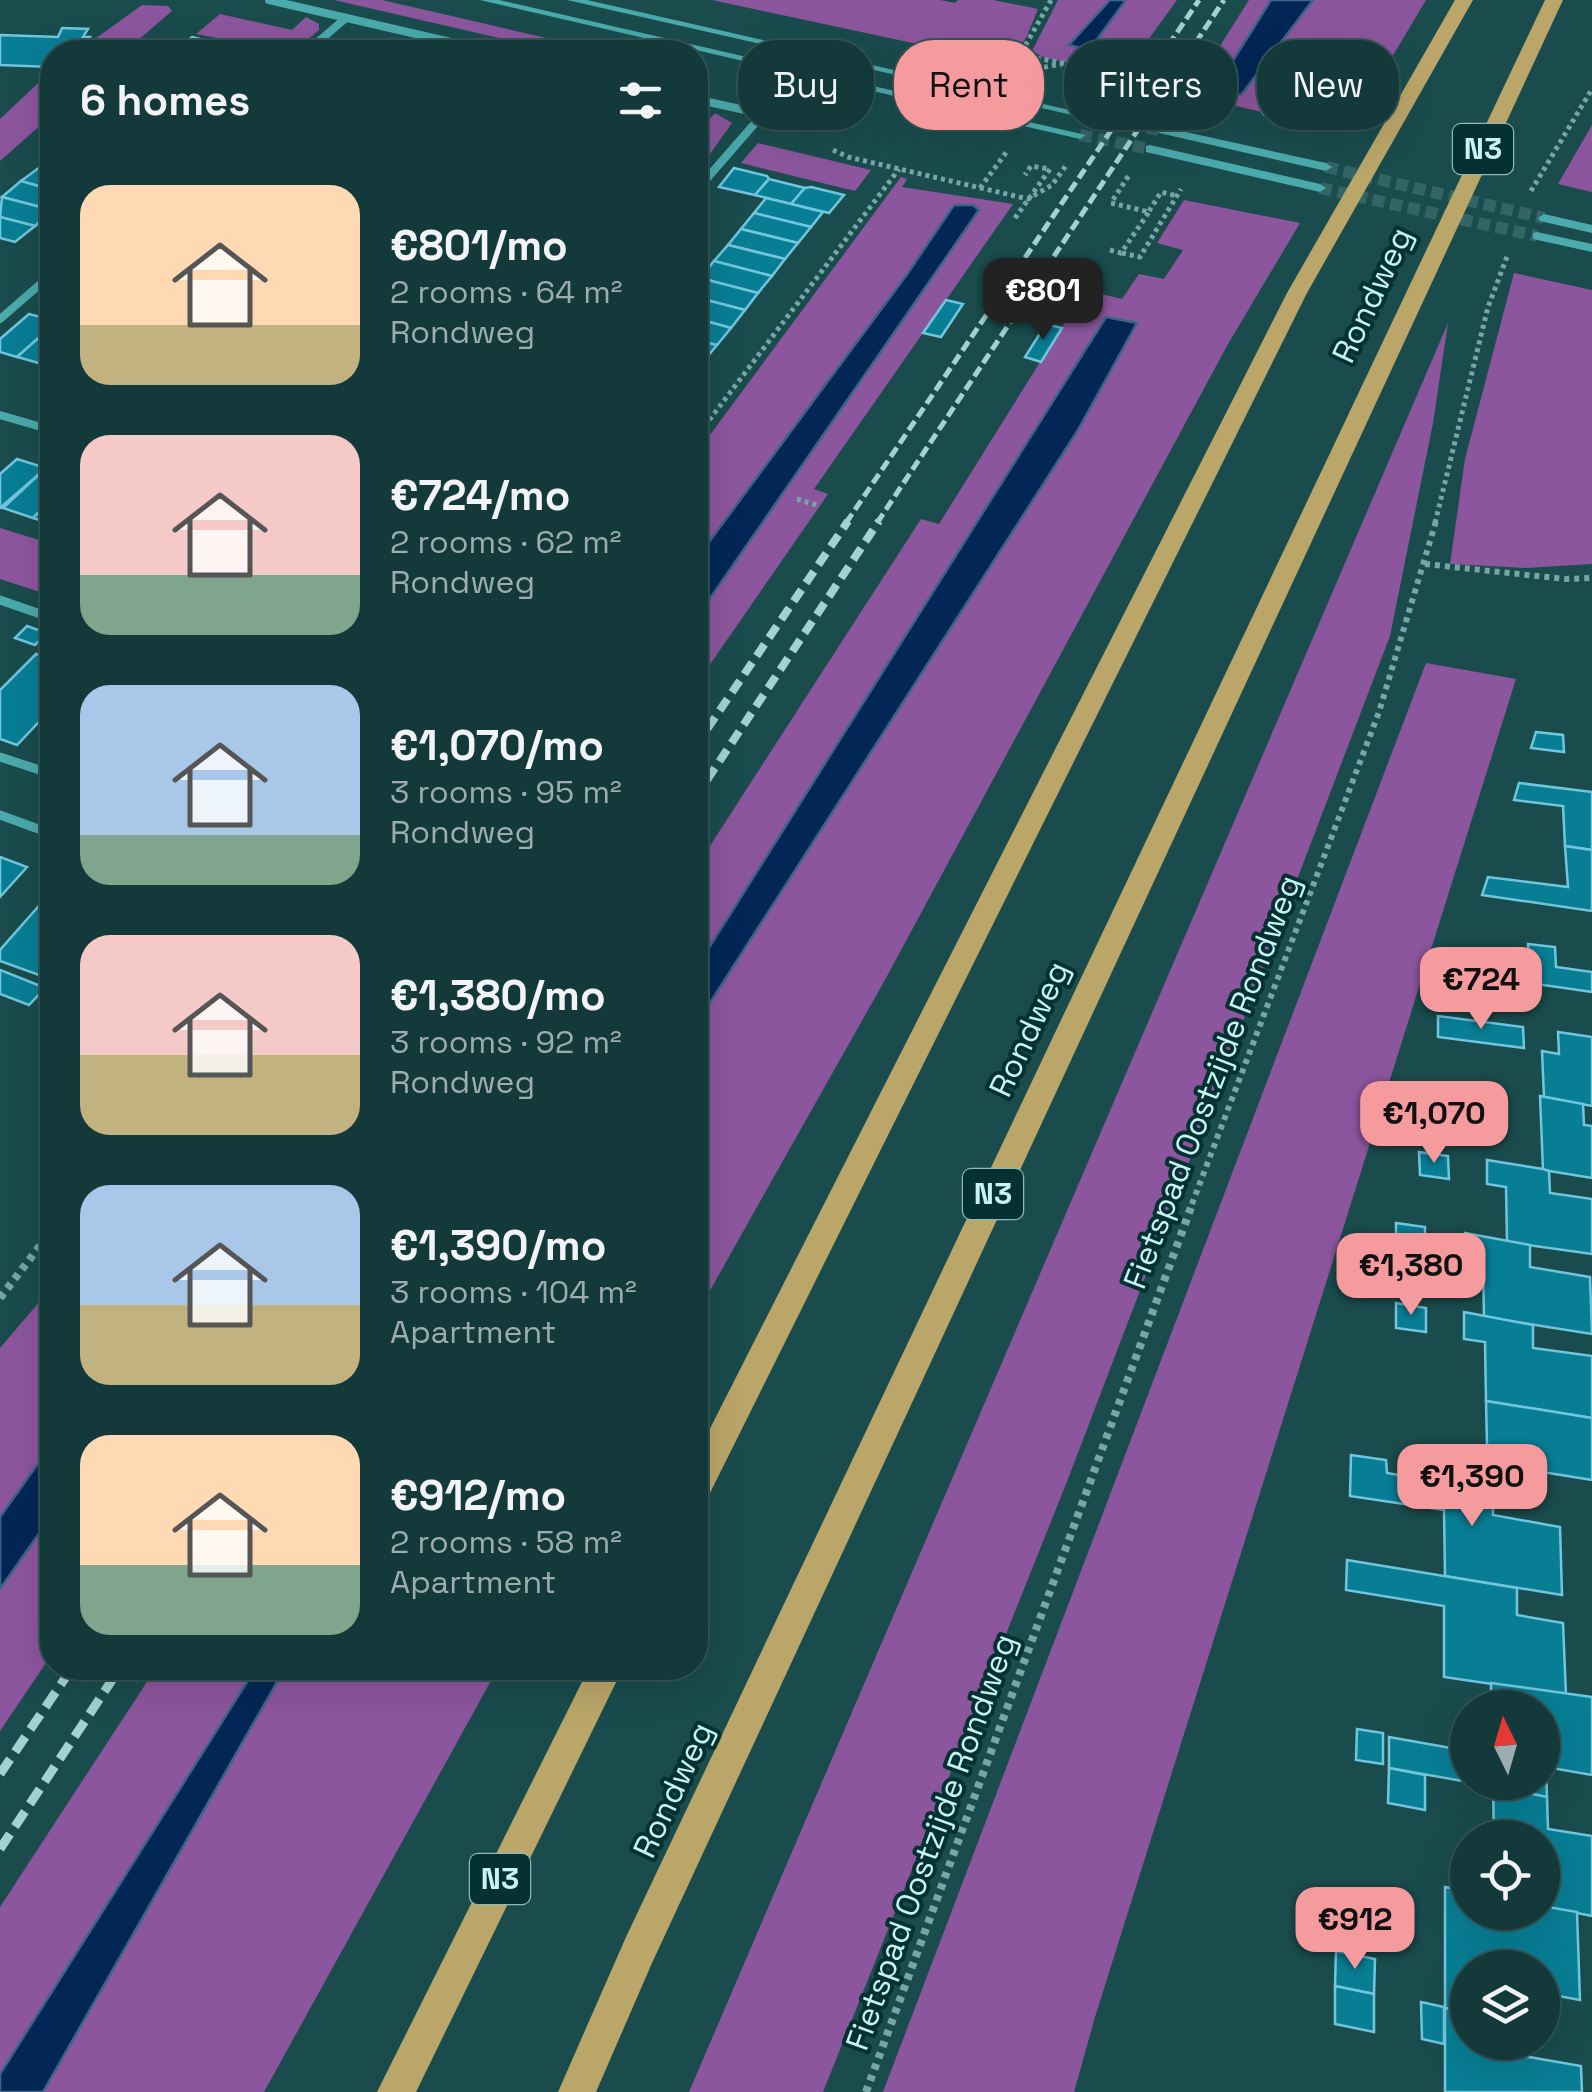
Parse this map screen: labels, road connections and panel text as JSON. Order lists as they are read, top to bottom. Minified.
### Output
{"streets":{"highway":["N3","Rondweg"],"path":["Fietspad Oostzijde Rondweg"]},"north":"top","page":{"chip":["Buy","Rent","Filters","New"],"heading":"6 homes","list":[{"name":"€801/mo","note":"2 rooms · 64 m² · Rondweg"},{"name":"€724/mo","note":"2 rooms · 62 m² · Rondweg"},{"name":"€1,070/mo","note":"3 rooms · 95 m² · Rondweg"},{"name":"€1,380/mo","note":"3 rooms · 92 m² · Rondweg"},{"name":"€1,390/mo","note":"3 rooms · 104 m² · Apartment"},{"name":"€912/mo","note":"2 rooms · 58 m² · Apartment"}],"price":["€801","€724","€1,070","€1,380","€1,390","€912"]}}
